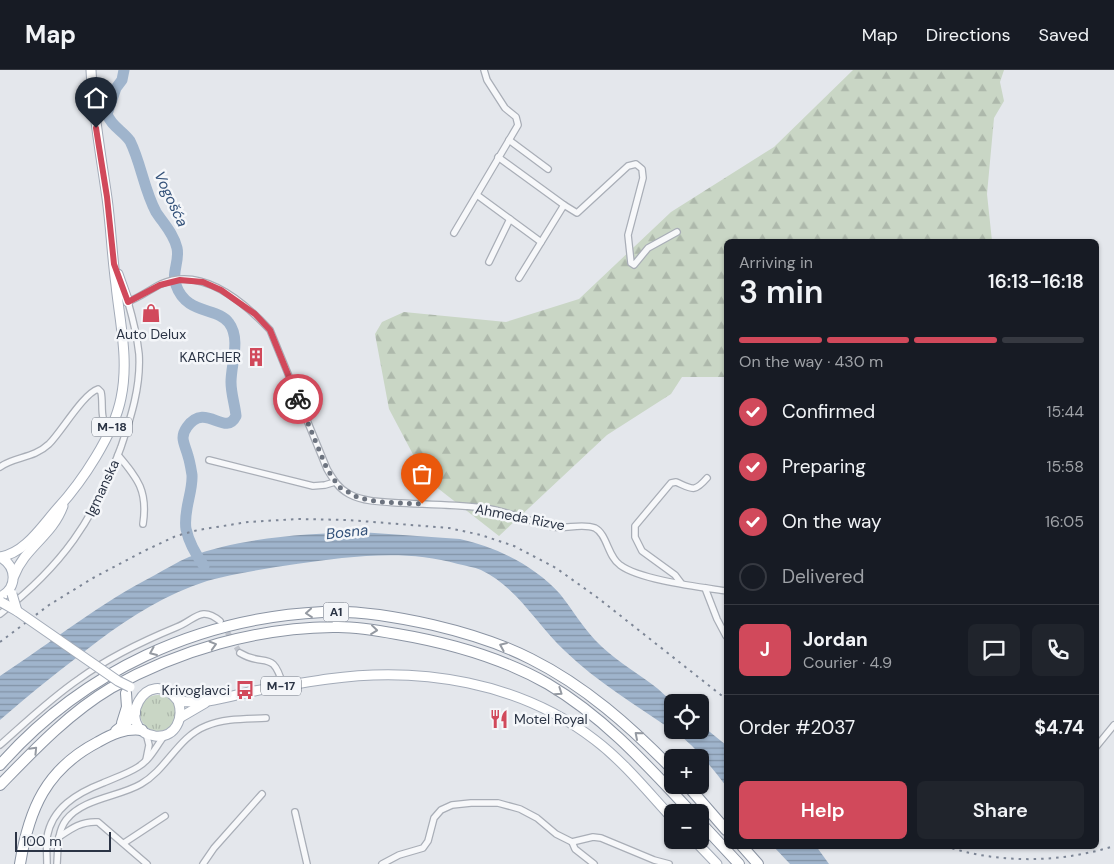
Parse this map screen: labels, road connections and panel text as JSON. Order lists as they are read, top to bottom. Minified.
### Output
{"streets":{"highway":["A1"],"main road":["M-18","M-17"],"street":["Igmanska","Ahmeda Rizve"]},"crossings":[["M-18","Ahmeda Rizve"],["Igmanska","Ahmeda Rizve"]],"water":["Vogošća","Bosna"],"places":{"shop":["Auto Delux"],"building":["KARCHER"],"bus stop":["Krivoglavci"],"restaurant":["Motel Royal"]},"scale_bar":"100 m","page":{"header":"Map","nav":["Map","Directions","Saved"],"heading":["3 min","Arriving in","16:13–16:18"],"panel":["Jordan","Courier · 4.9","Order #2037","$4.74"],"bar":"On the way · 430 m","list":[["Confirmed","15:44"],["Preparing","15:58"],["On the way","16:05"],"Delivered"],"round":"J","map_buttons":["+","−"],"buttons":["Help","Share"],"scale":"100 m"}}
